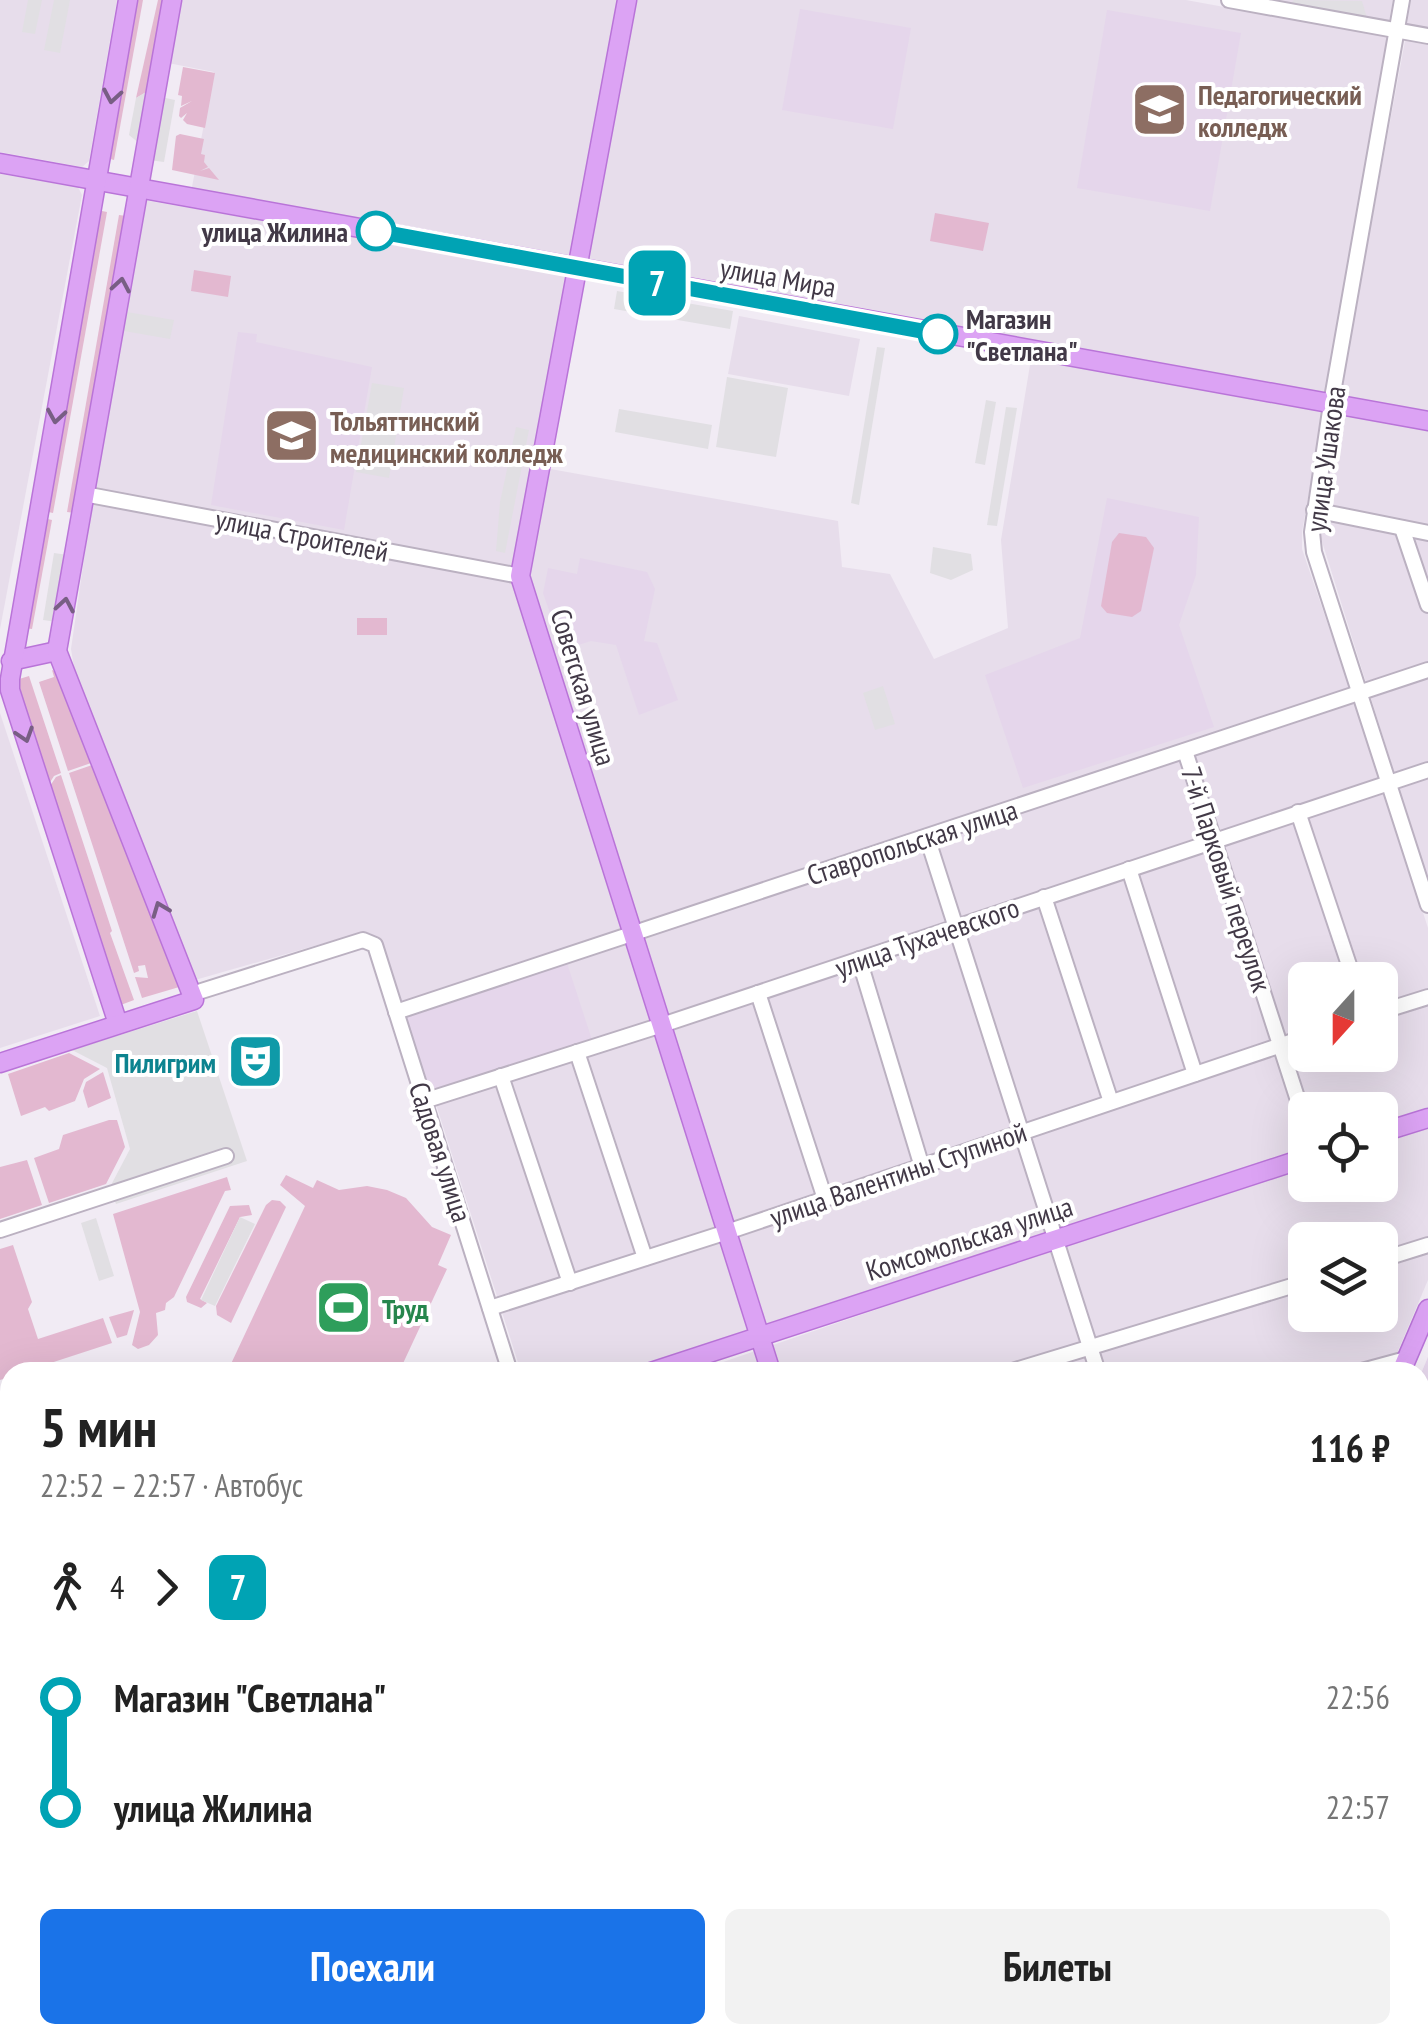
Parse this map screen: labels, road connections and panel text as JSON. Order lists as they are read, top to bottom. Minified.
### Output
{"streets":{"main road":["улица Мира","Советская улица","Комсомольская улица"],"street":["улица Ушакова","улица Строителей","Ставропольская улица","7-й Парковый переулок","улица Тухачевского","Садовая улица","улица Валентины Ступиной"]},"crossings":[["улица Мира","улица Ушакова"],["улица Мира","Советская улица"],["улица Ушакова","Ставропольская улица"],["улица Ушакова","улица Тухачевского"],["улица Строителей","Советская улица"],["Советская улица","Ставропольская улица"],["Советская улица","улица Тухачевского"],["Советская улица","улица Валентины Ступиной"],["Советская улица","Комсомольская улица"],["Ставропольская улица","7-й Парковый переулок"],["Ставропольская улица","Садовая улица"],["7-й Парковый переулок","улица Тухачевского"],["7-й Парковый переулок","улица Валентины Ступиной"],["улица Тухачевского","Садовая улица"],["Садовая улица","улица Валентины Ступиной"]],"places":{"school or university":["Педагогический колледж","Тольяттинский медицинский колледж"],"other":["улица Жилина","Магазин \"Светлана\""],"theatre":["Пилигрим"],"sports":["Труд"]},"lines":["bus line 7"],"north":"bottom","page":{"on_map":"7","heading":["5 мин","22:52 – 22:57 · Автобус","116 ₽"],"legs":["4","7"],"list":[{"name":"Магазин \"Светлана\"","value":"22:56"},{"name":"улица Жилина","value":"22:57"}],"buttons":["Поехали","Билеты"]}}
